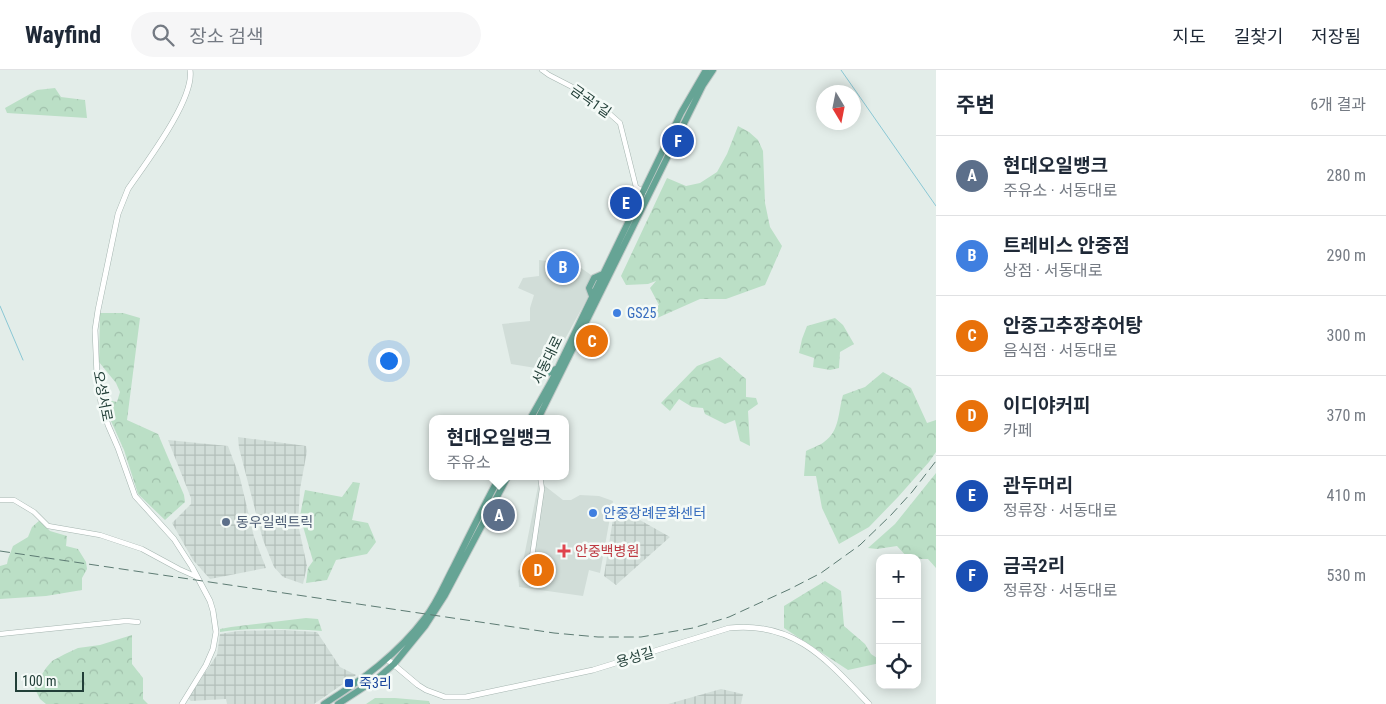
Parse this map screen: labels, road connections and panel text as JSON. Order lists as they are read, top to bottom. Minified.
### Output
{"streets":{"main road":["서동대로"],"street":["금곡1길","오성서로","용성길"]},"crossings":[["금곡1길","서동대로"]],"places":{"other":["GS25","안중장례문화센터","동우일렉트릭"],"health":["안중백병원"],"transit":["죽3리"]},"scale_bar":"100 m","north":"bottom","page":{"header":"Wayfind","search":"장소 검색","nav":["지도","길찾기","저장됨"],"heading":["주변","6개 결과"],"pins":["F","E","B","C","A","D"],"list":[{"mark":"A","name":"현대오일뱅크","note":"주유소 · 서동대로","value":"280 m"},{"mark":"B","name":"트레비스 안중점","note":"상점 · 서동대로","value":"290 m"},{"mark":"C","name":"안중고추장추어탕","note":"음식점 · 서동대로","value":"300 m"},{"mark":"D","name":"이디야커피","note":"카페","value":"370 m"},{"mark":"E","name":"관두머리","note":"정류장 · 서동대로","value":"410 m"},{"mark":"F","name":"금곡2리","note":"정류장 · 서동대로","value":"530 m"}],"popup":["현대오일뱅크","주유소"],"map_buttons":["+","−"],"scale":"100 m"}}
